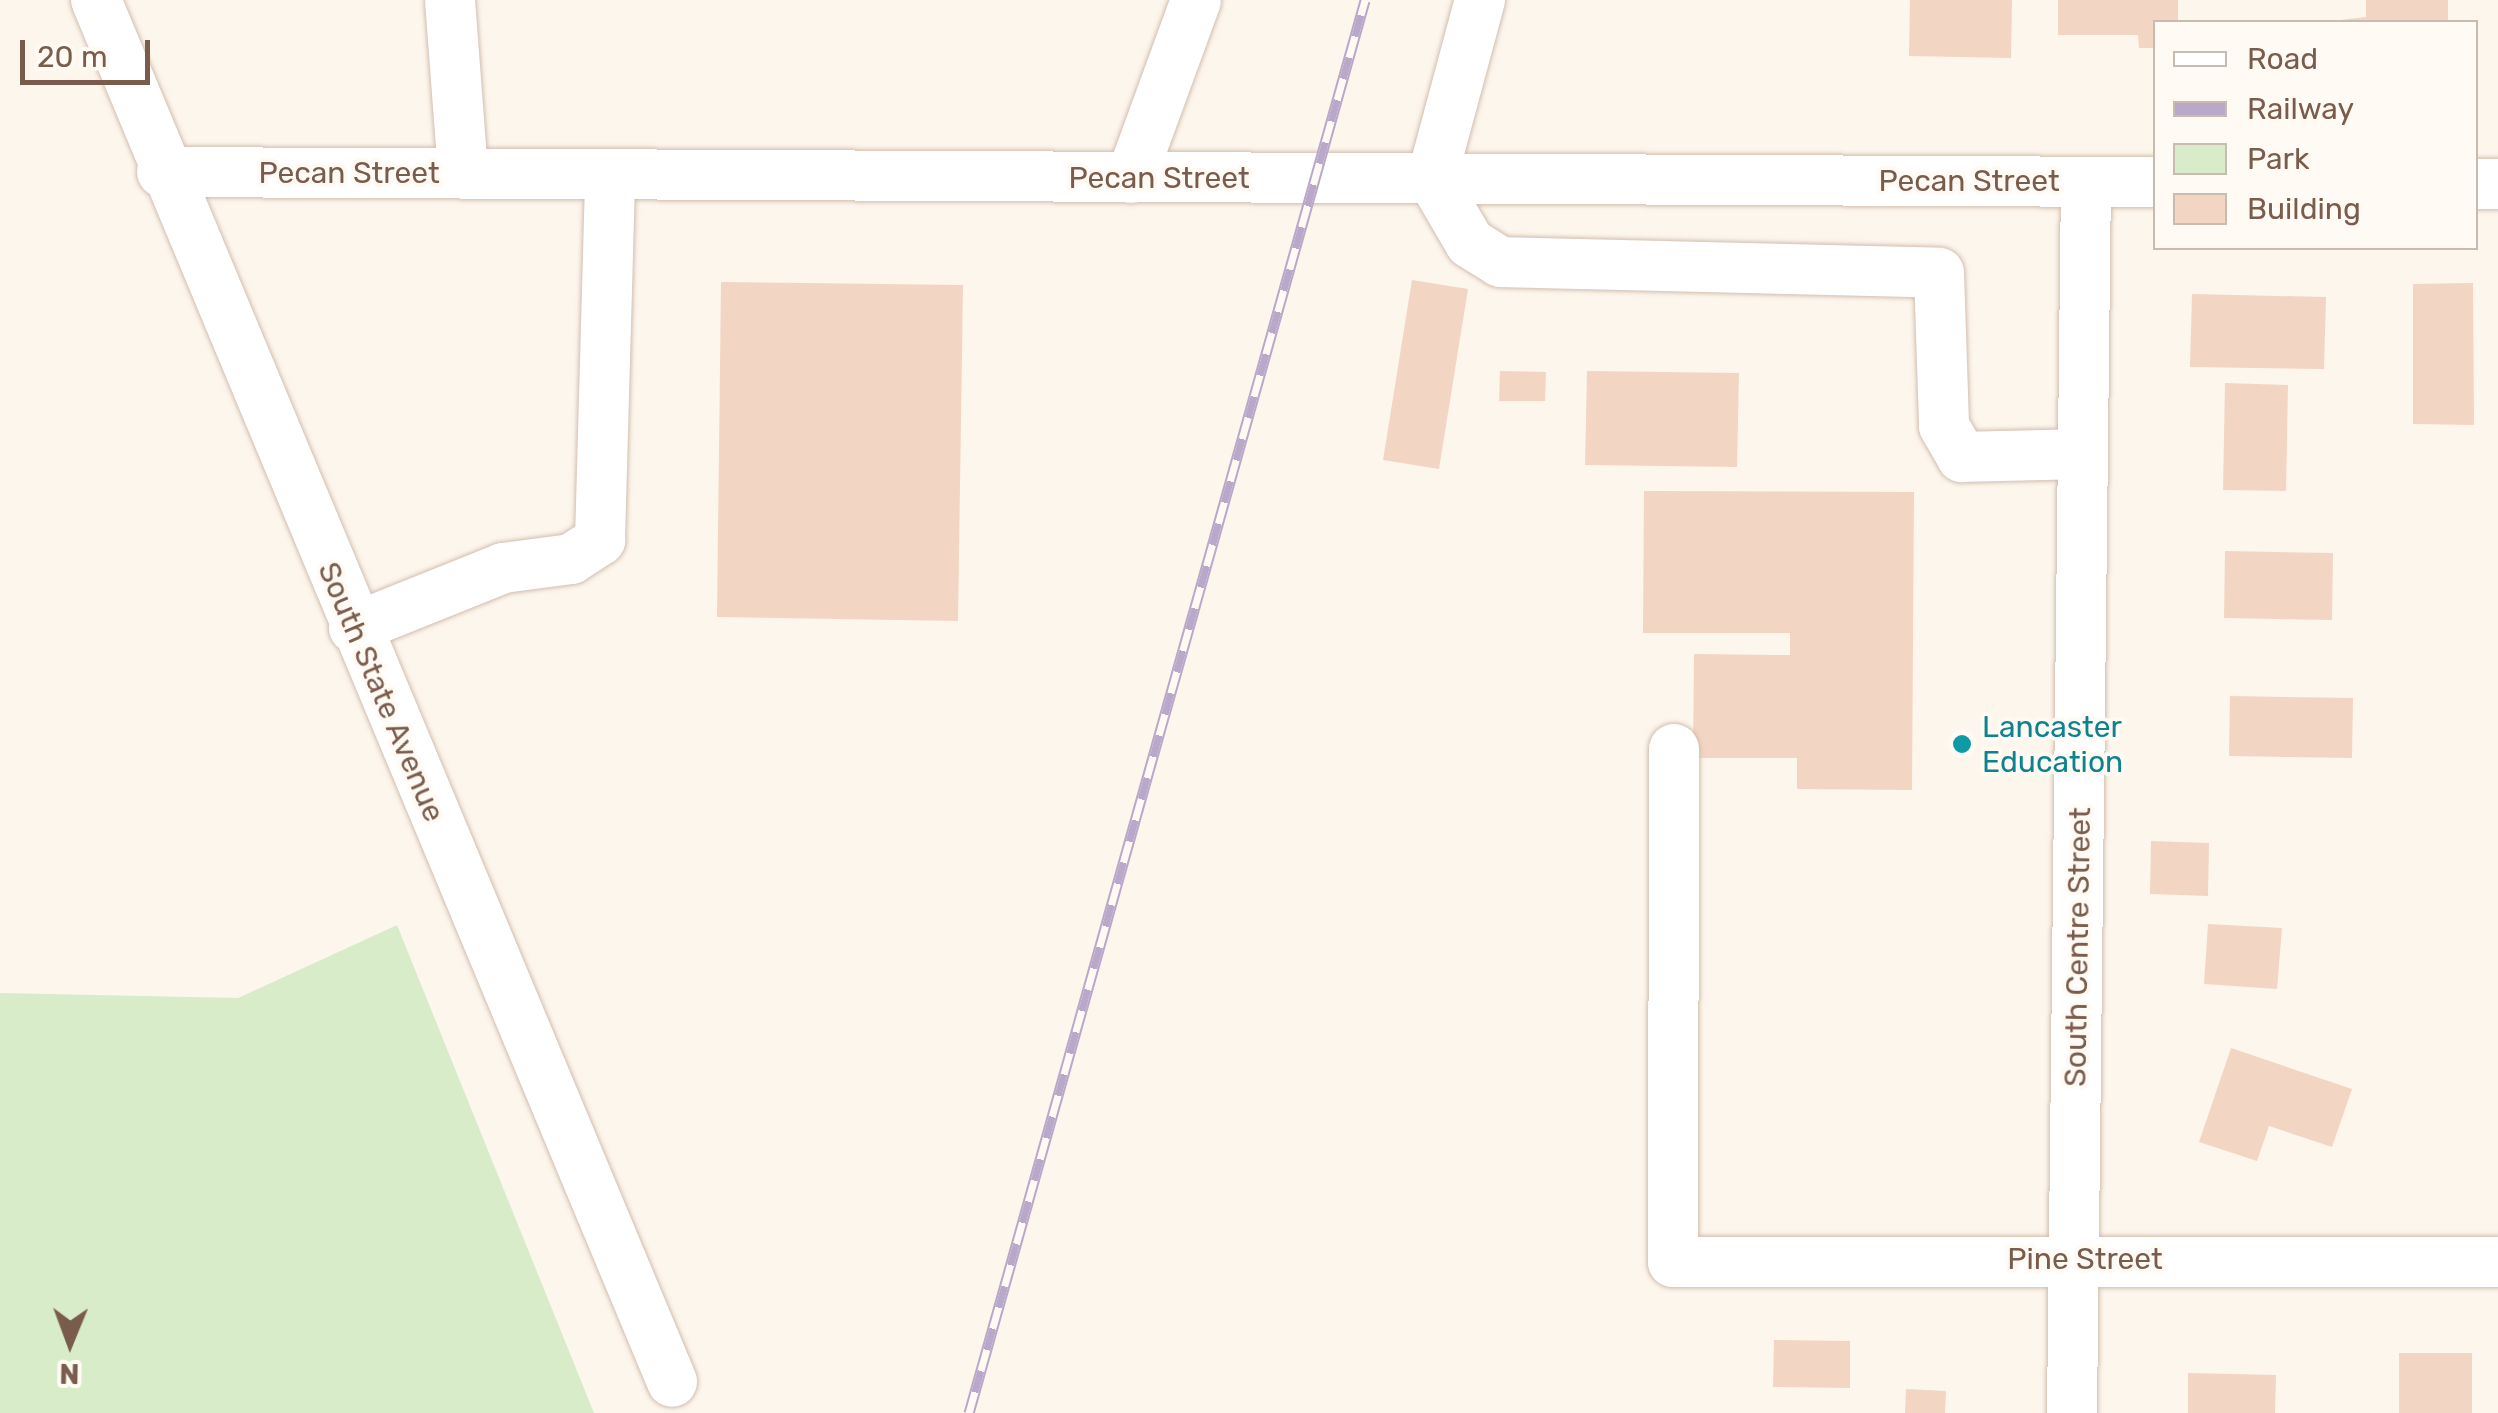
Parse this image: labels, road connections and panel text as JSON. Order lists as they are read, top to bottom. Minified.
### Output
{"streets":{"street":["Pecan Street","South State Avenue","South Centre Street","Pine Street"]},"crossings":[["Pecan Street","South State Avenue"],["Pecan Street","South Centre Street"],["South Centre Street","Pine Street"]],"places":["Lancaster Education"],"legend":["Road","Railway","Park","Building"],"scale_bar":"20 m","north":"bottom"}
